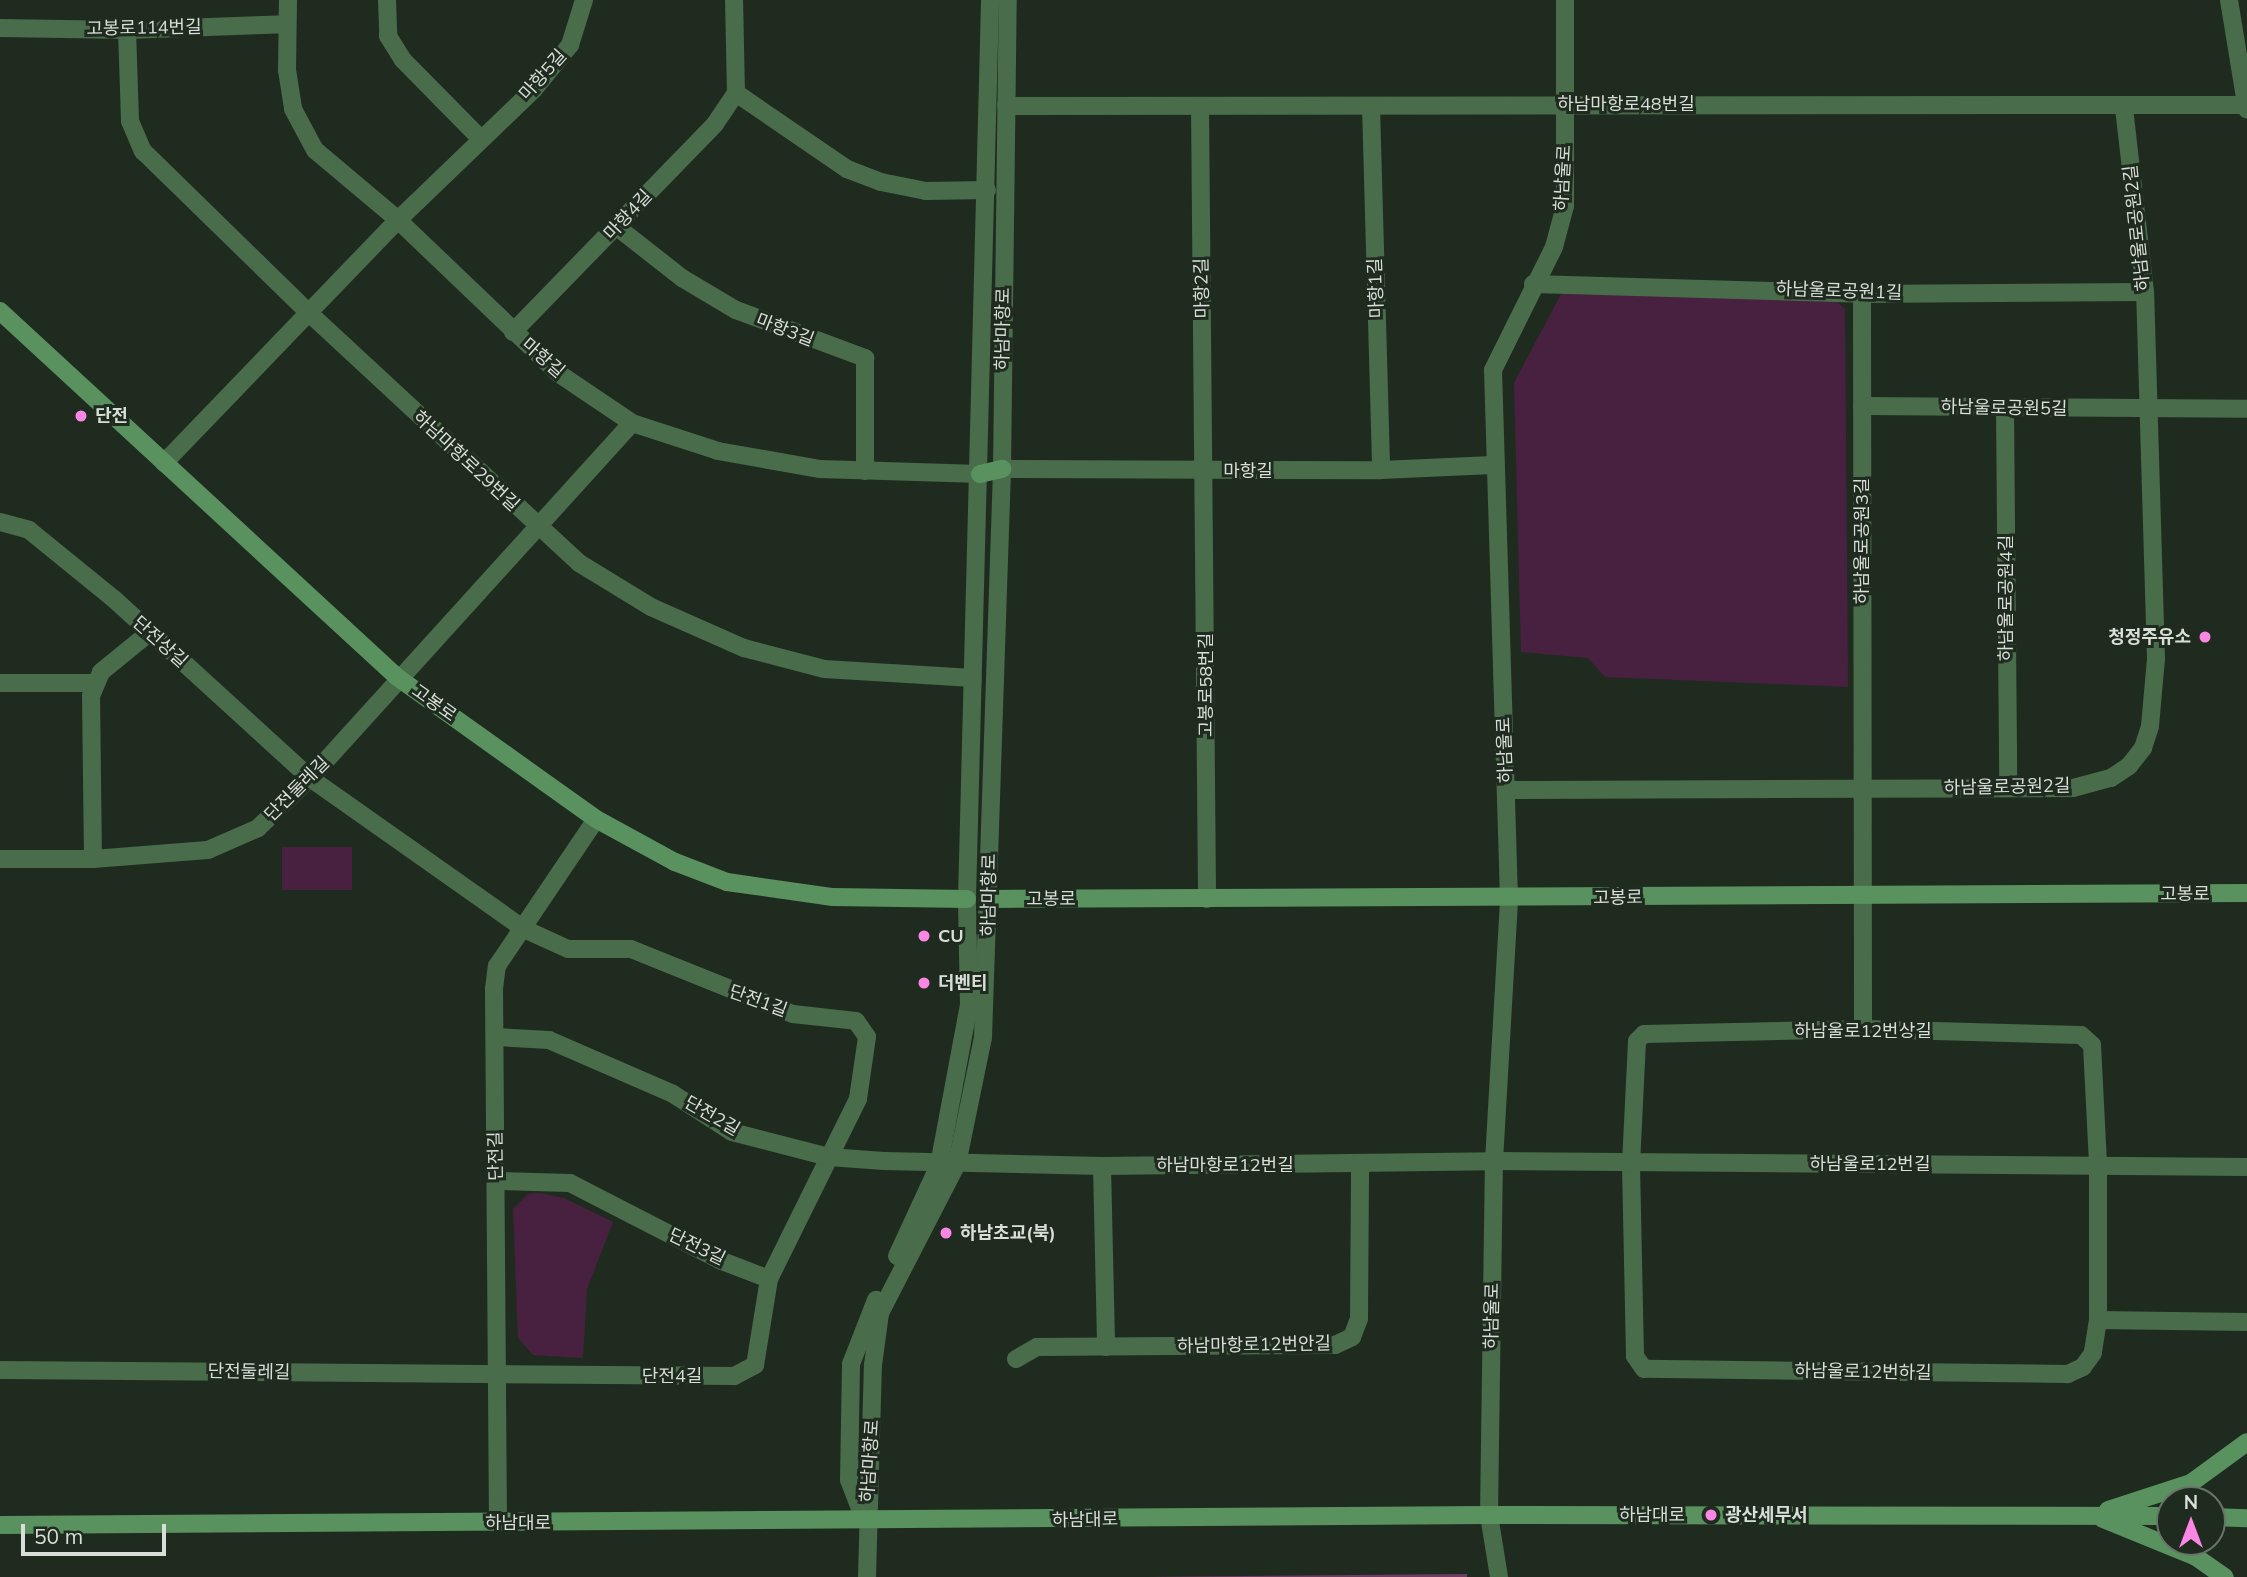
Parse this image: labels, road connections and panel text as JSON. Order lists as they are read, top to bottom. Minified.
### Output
{"streets":{"main road":["고봉로","하남대로"],"street":["고봉로114번길","마항5길","하남마항로48번길","하남울로","마항4길","하남울로공원2길","마항2길","마항1길","하남울로공원1길","하남마항로","마항3길","마항길","하남울로공원5길","하남마항로29번길","하남울로공원3길","하남울로공원4길","단전상길","고봉로58번길","단전둘레길","단전1길","하남울로12번상길","단전2길","단전길","하남울로12번길","하남마항로12번길","단전3길","하남마항로12번안길","하남울로12번하길","단전4길"]},"crossings":[["고봉로114번길","마항길"],["고봉로114번길","하남마항로29번길"],["마항5길","마항길"],["마항5길","하남마항로29번길"],["마항5길","고봉로"],["하남마항로48번길","하남울로"],["하남마항로48번길","하남울로공원2길"],["하남마항로48번길","마항2길"],["하남마항로48번길","마항1길"],["하남마항로48번길","하남마항로"],["하남울로","하남울로공원2길"],["하남울로","하남울로공원1길"],["하남울로","마항길"],["하남울로","고봉로"],["하남울로","하남울로12번길"],["하남울로","하남마항로12번길"],["하남울로","하남대로"],["마항4길","마항3길"],["마항4길","마항길"],["하남울로공원2길","하남울로공원1길"],["하남울로공원2길","하남울로공원5길"],["하남울로공원2길","하남울로공원3길"],["하남울로공원2길","하남울로공원4길"],["마항2길","마항길"],["마항2길","고봉로58번길"],["마항1길","마항길"],["하남울로공원1길","하남울로공원3길"],["하남마항로","마항길"],["하남마항로","하남마항로29번길"],["하남마항로","고봉로"],["하남마항로","단전2길"],["하남마항로","하남마항로12번길"],["하남마항로","하남대로"],["마항3길","마항길"],["마항길","고봉로58번길"],["마항길","단전둘레길"],["하남울로공원5길","하남울로공원3길"],["하남울로공원5길","하남울로공원4길"],["하남마항로29번길","단전둘레길"],["하남울로공원3길","고봉로"],["하남울로공원3길","하남울로12번상길"],["단전상길","단전둘레길"],["단전상길","단전1길"],["단전상길","단전길"],["고봉로58번길","고봉로"],["고봉로","단전둘레길"],["고봉로","단전길"],["단전둘레길","단전길"],["단전둘레길","단전4길"],["단전1길","단전2길"],["단전1길","단전길"],["하남울로12번상길","하남울로12번길"],["하남울로12번상길","하남울로12번하길"],["단전2길","단전길"],["단전2길","하남마항로12번길"],["단전길","단전3길"],["단전길","단전4길"],["단전길","하남대로"],["하남울로12번길","하남마항로12번길"],["하남울로12번길","하남울로12번하길"],["하남마항로12번길","하남마항로12번안길"],["단전3길","단전4길"]],"places":["단전","청정주유소","CU","더벤티","하남초교(북)","광산세무서"],"scale_bar":"50 m","north":"top"}
